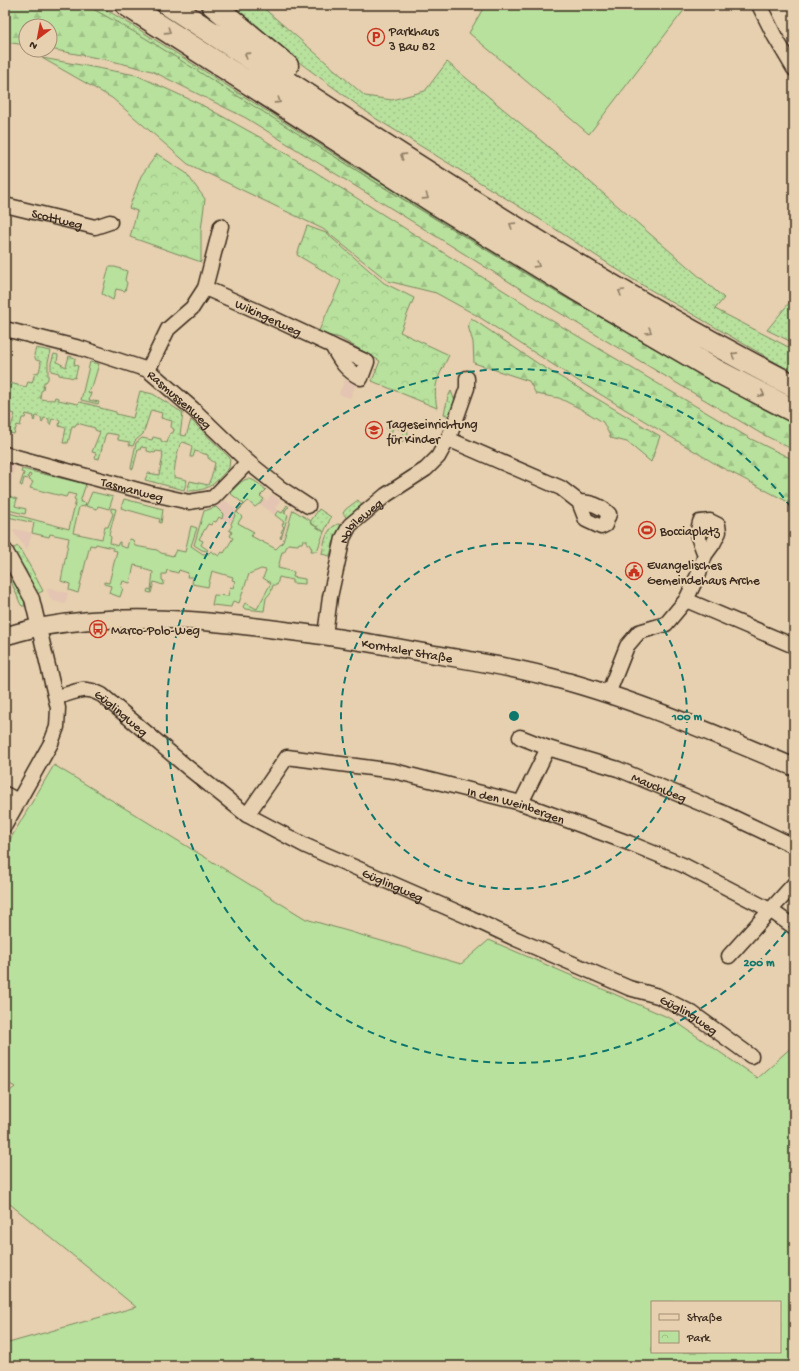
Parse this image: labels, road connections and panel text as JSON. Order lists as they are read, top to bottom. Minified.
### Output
{"streets":{"street":["Scottweg","Wikingerweg","Rasmussenweg","Tasmanweg","Nobileweg","Korntaler Straße","Güglingweg","Mauchweg","In den Weinbergen"]},"crossings":[["Rasmussenweg","Tasmanweg"],["Nobileweg","Korntaler Straße"],["Güglingweg","In den Weinbergen"]],"places":{"parking":["Parkhaus 3 Bau 82"],"school or university":["Tageseinrichtung für Kinder"],"sports":["Bocciaplatz"],"public building":["Evangelisches Gemeindehaus Arche"],"bus stop":["Marco-Polo-Weg"]},"legend":["Straße","Park"],"north":"bottom left","rings":["100 m","200 m"]}
